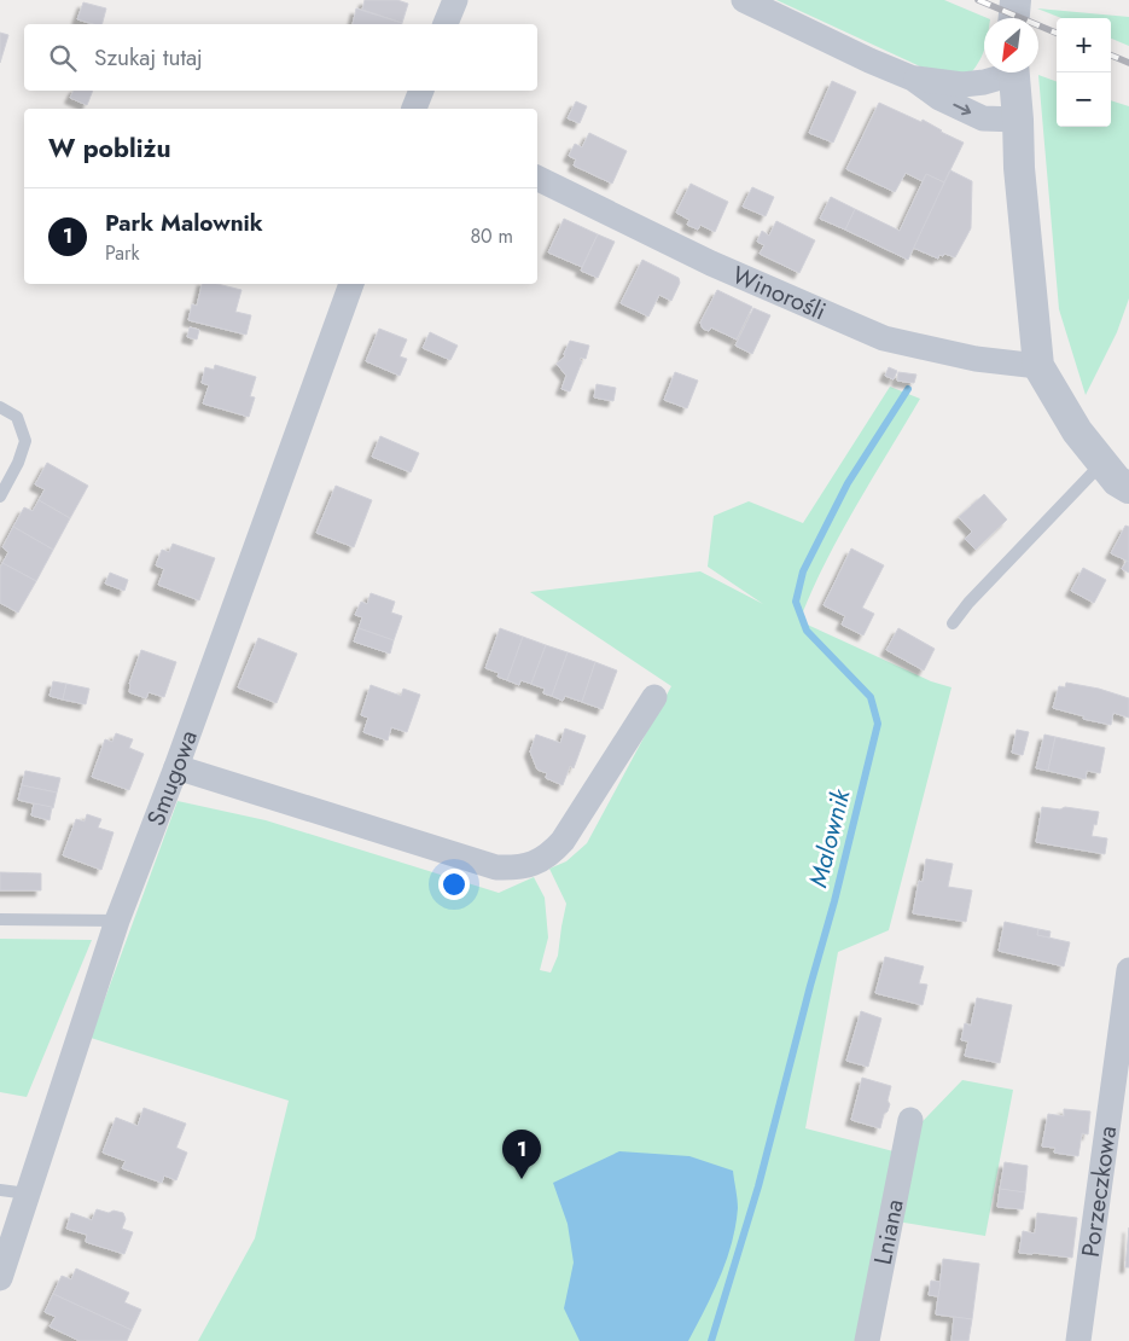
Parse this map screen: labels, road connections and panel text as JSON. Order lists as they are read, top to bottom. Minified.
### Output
{"streets":{"street":["Winorośli","Smugowa","Porzeczkowa","Lniana"]},"water":["Malownik"],"north":"bottom left","page":{"map_buttons":["+","−"],"search":"Szukaj tutaj","heading":"W pobliżu","list":[{"mark":"1","name":"Park Malownik","note":"Park","value":"80 m"}],"pins":"1"}}
